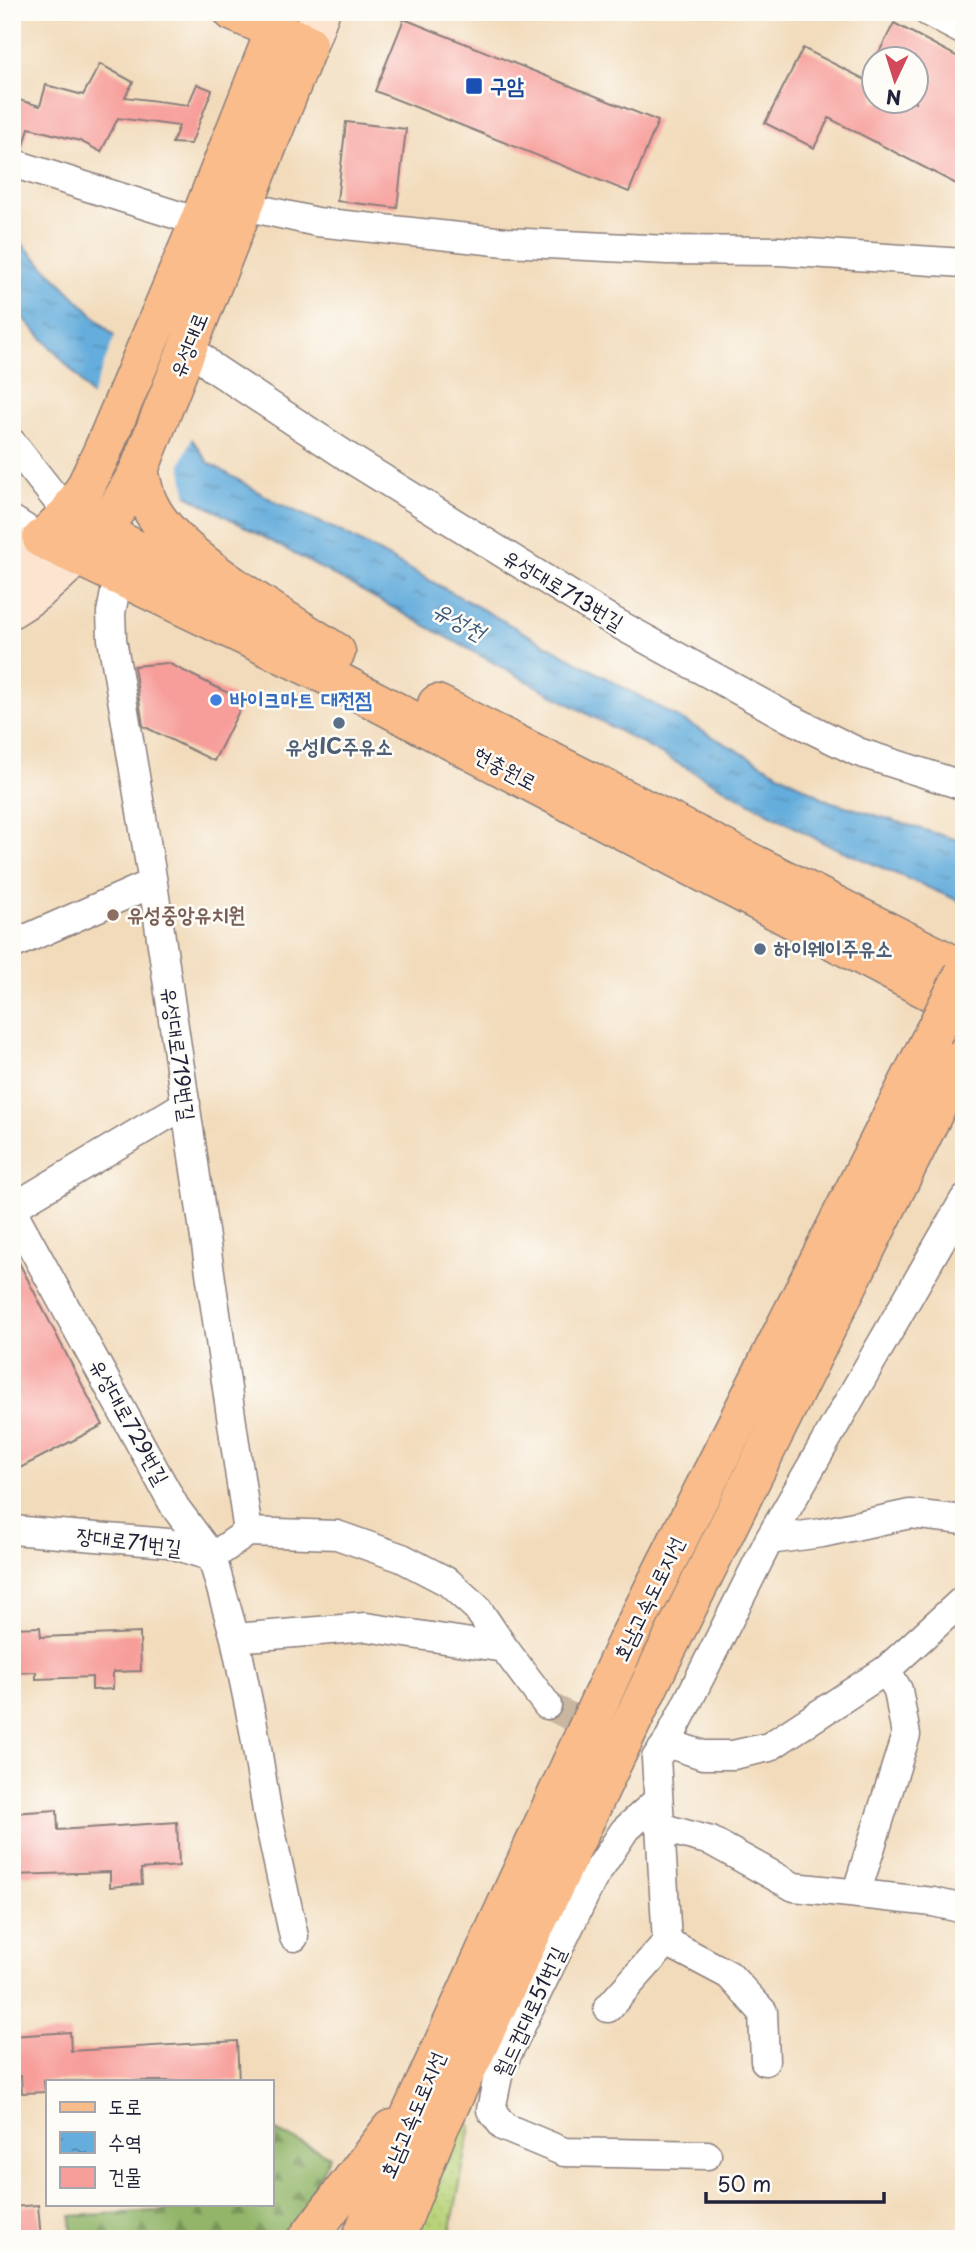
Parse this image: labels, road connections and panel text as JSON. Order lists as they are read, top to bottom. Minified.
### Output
{"streets":{"main road":["유성대로","현충원로","호남고속도로지선"],"street":["유성대로713번길","유성대로719번길","유성대로729번길","장대로71번길","월드컵대로51번길"]},"crossings":[["유성대로","유성대로713번길"],["유성대로","현충원로"],["현충원로","유성대로719번길"],["현충원로","호남고속도로지선"],["유성대로719번길","장대로71번길"],["유성대로729번길","장대로71번길"]],"water":["유성천"],"places":{"transit":["구암"],"other":["바이크마트 대전점","유성IC주유소","유성중앙유치원","하이웨이주유소"]},"legend":["도로","수역","건물"],"scale_bar":"50 m","north":"bottom"}
